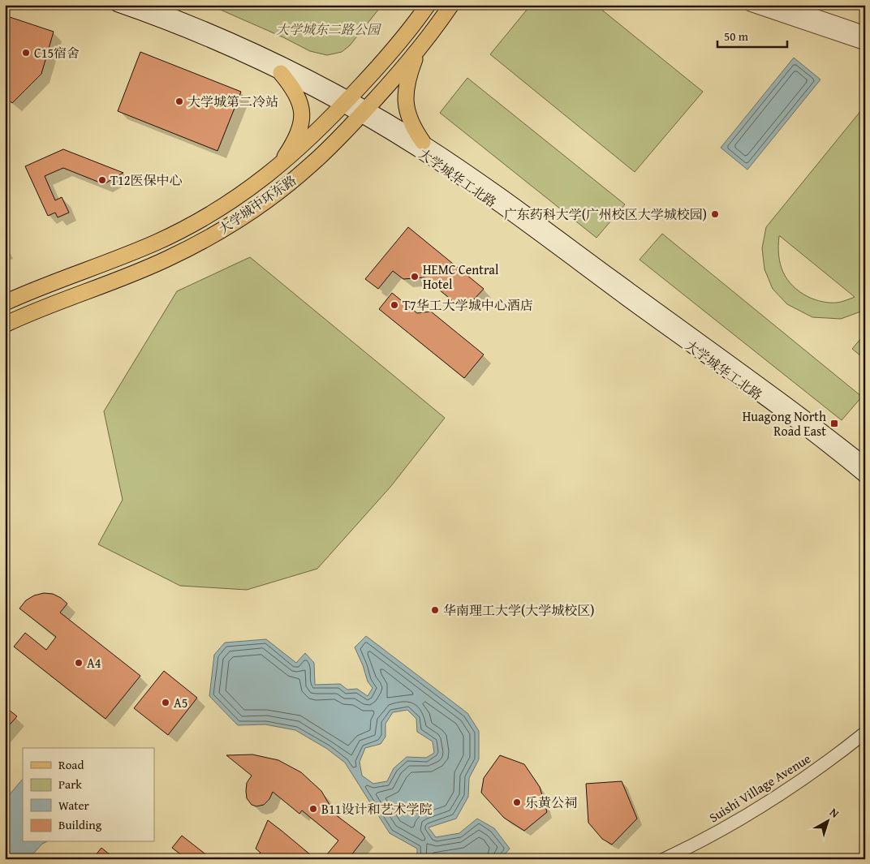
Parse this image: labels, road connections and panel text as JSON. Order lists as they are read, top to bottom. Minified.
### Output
{"streets":{"main road":["大学城华工北路","大学城中环东路"],"street":["Suishi Village Avenue"]},"crossings":[["大学城华工北路","大学城中环东路"]],"parks":["大学城东二路公园"],"places":{"other":["C15宿舍","大学城第二冷站","T12医保中心","广东药科大学(广州校区大学城校园)","HEMC Central Hotel","T7华工大学城中心酒店","华南理工大学(大学城校区)","A4","A5","乐黄公祠","B11设计和艺术学院"],"transit":["Huagong North Road East"]},"legend":["Road","Park","Water","Building"],"scale_bar":"50 m","north":"top right"}
